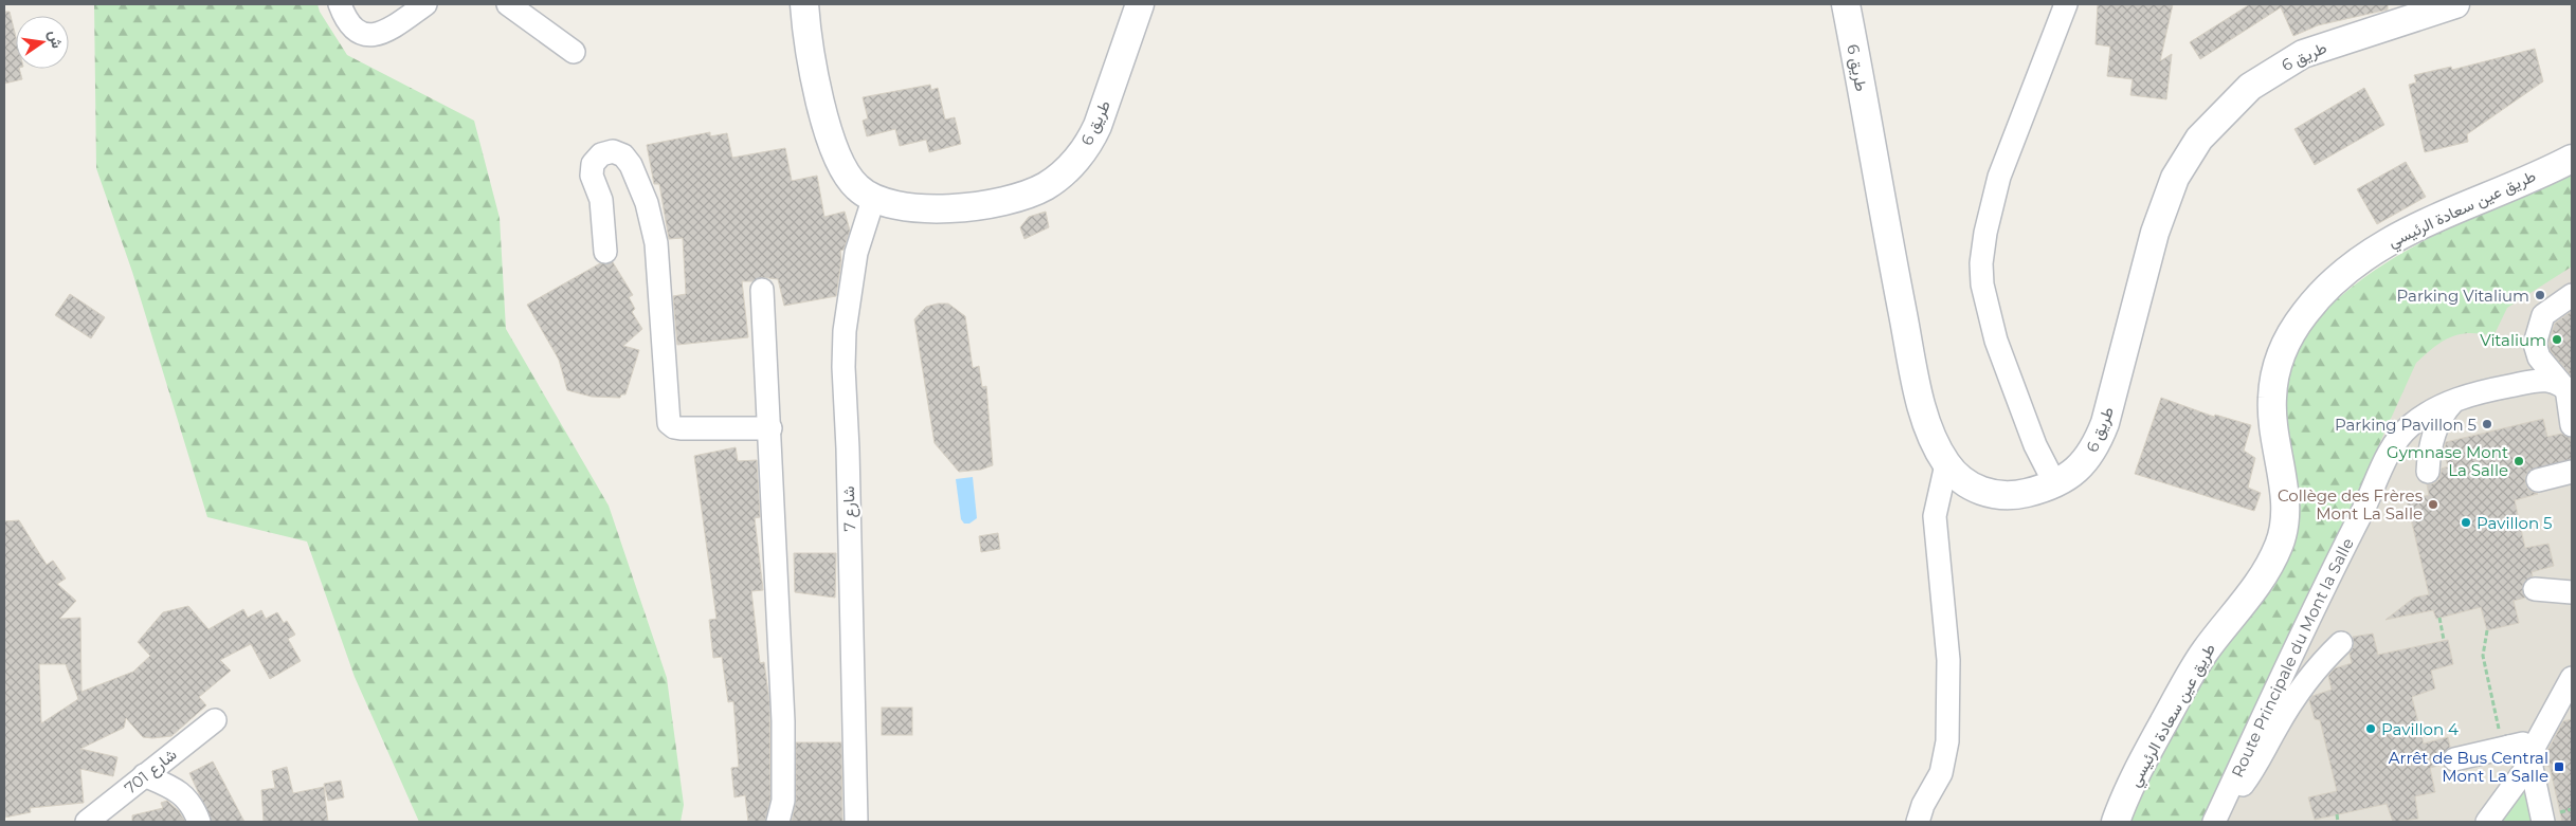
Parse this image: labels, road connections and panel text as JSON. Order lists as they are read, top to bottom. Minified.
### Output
{"streets":{"street":["طريق 6","طريق عين سعادة الرئيسي","شارع 7","Route Principale du Mont la Salle","شارع 701"]},"crossings":[["طريق 6","شارع 7"]],"places":{"other":["Parking Vitalium","Vitalium","Parking Pavillon 5","Gymnase Mont La Salle","Collège des Frères Mont La Salle","Pavillon 5","Pavillon 4"],"transit":["Arrêt de Bus Central Mont La Salle"]},"north":"right"}
